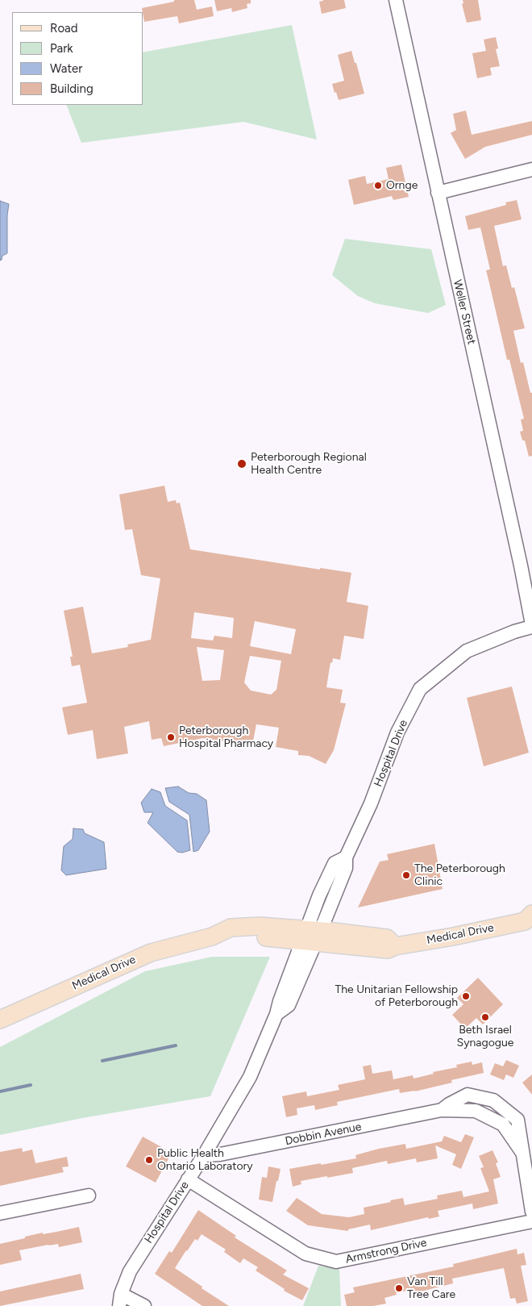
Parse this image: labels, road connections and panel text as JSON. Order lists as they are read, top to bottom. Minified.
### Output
{"streets":{"main road":["Medical Drive"],"street":["Weller Street","Hospital Drive","Dobbin Avenue","Armstrong Drive"]},"crossings":[["Weller Street","Hospital Drive"],["Hospital Drive","Medical Drive"],["Hospital Drive","Dobbin Avenue"],["Hospital Drive","Armstrong Drive"]],"places":["Ornge","Peterborough Regional Health Centre","Peterborough Hospital Pharmacy","The Peterborough Clinic","The Unitarian Fellowship of Peterborough","Beth Israel Synagogue","Public Health Ontario Laboratory","Van Till Tree Care"],"legend":["Road","Park","Water","Building"]}
